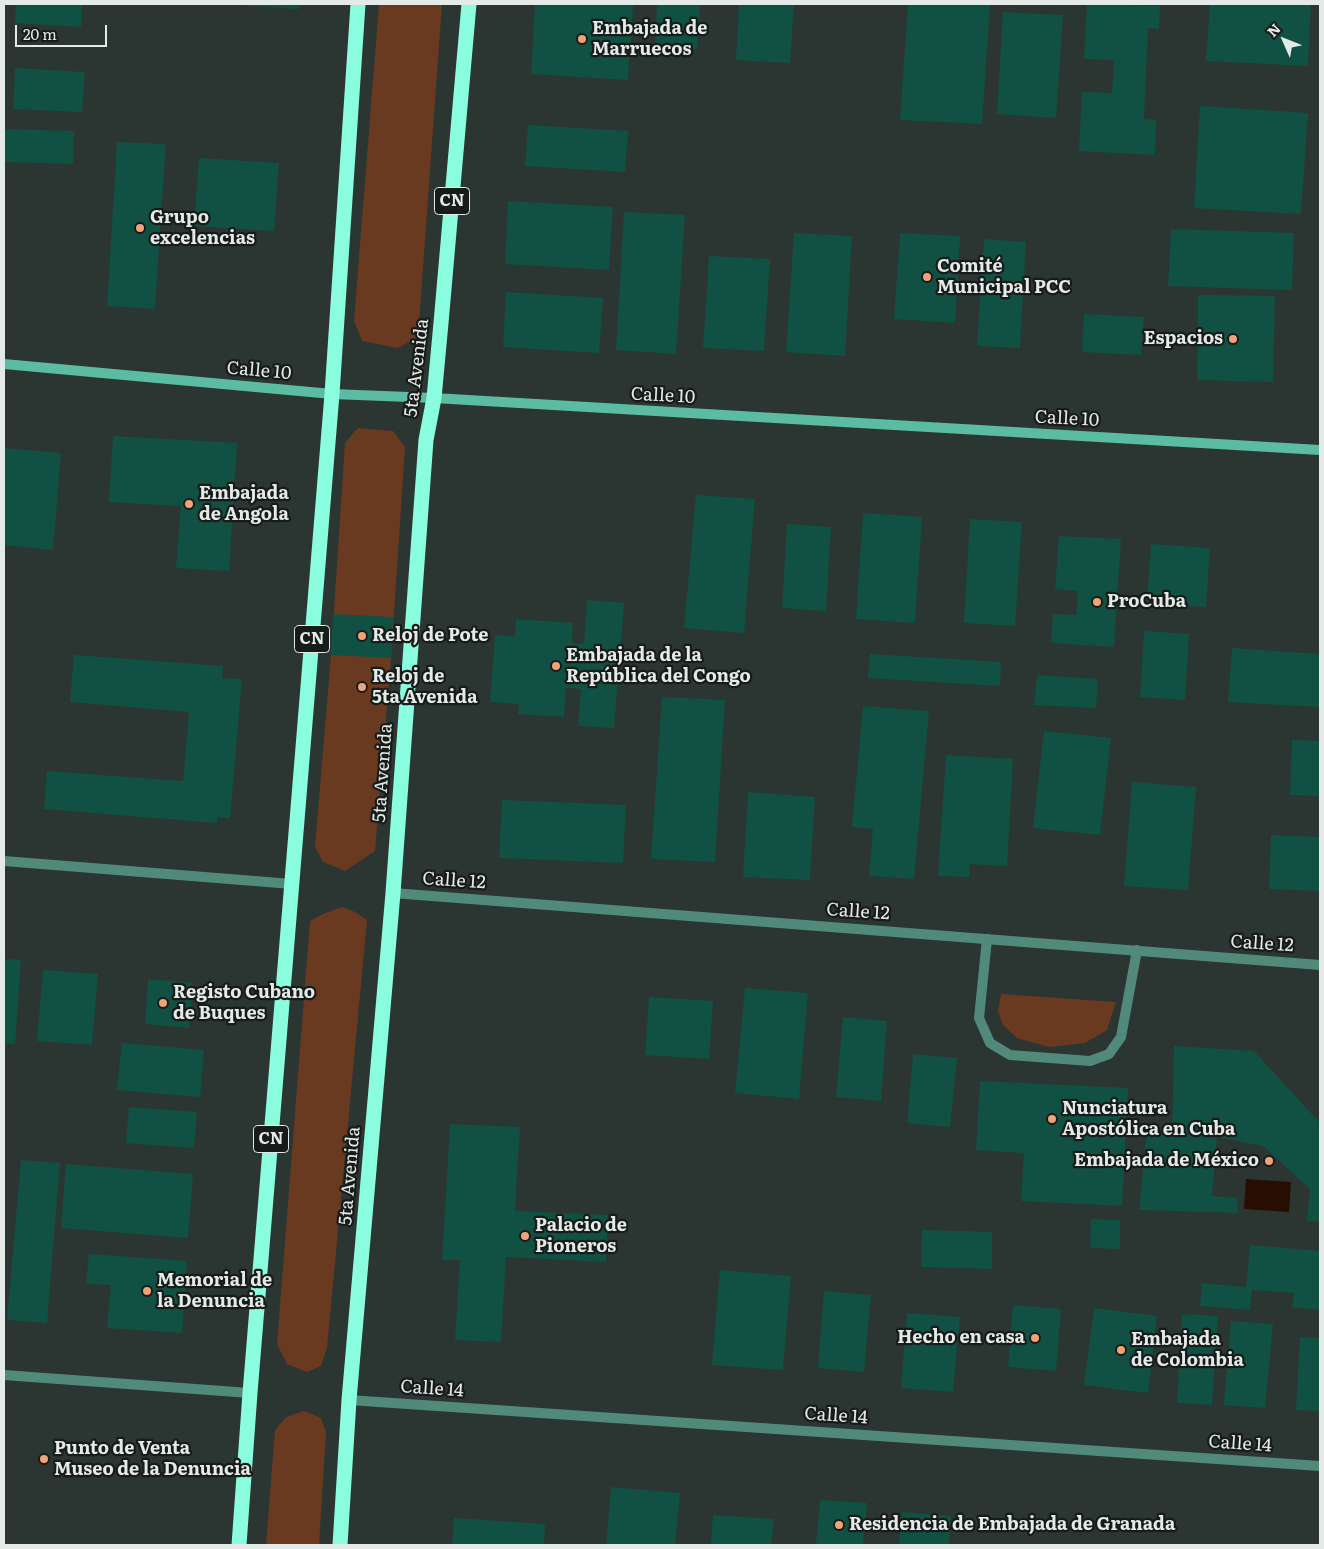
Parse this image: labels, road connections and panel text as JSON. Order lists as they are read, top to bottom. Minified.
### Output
{"streets":{"highway":["CN","5ta Avenida"],"main road":["Calle 10"],"street":["Calle 12","Calle 14"]},"crossings":[["CN","Calle 10"],["5ta Avenida","Calle 10"],["5ta Avenida","Calle 12"],["5ta Avenida","Calle 14"]],"places":["Embajada de Marruecos","Grupo excelencias","Comité Municipal PCC","Espacios","Embajada de Angola","ProCuba","Reloj de Pote","Embajada de la República del Congo","Reloj de 5ta Avenida","Registo Cubano de Buques","Nunciatura Apostólica en Cuba","Embajada de México","Palacio de Pioneros","Memorial de la Denuncia","Hecho en casa","Embajada de Colombia","Punto de Venta Museo de la Denuncia","Residencia de Embajada de Granada"],"scale_bar":"20 m","north":"top left"}
